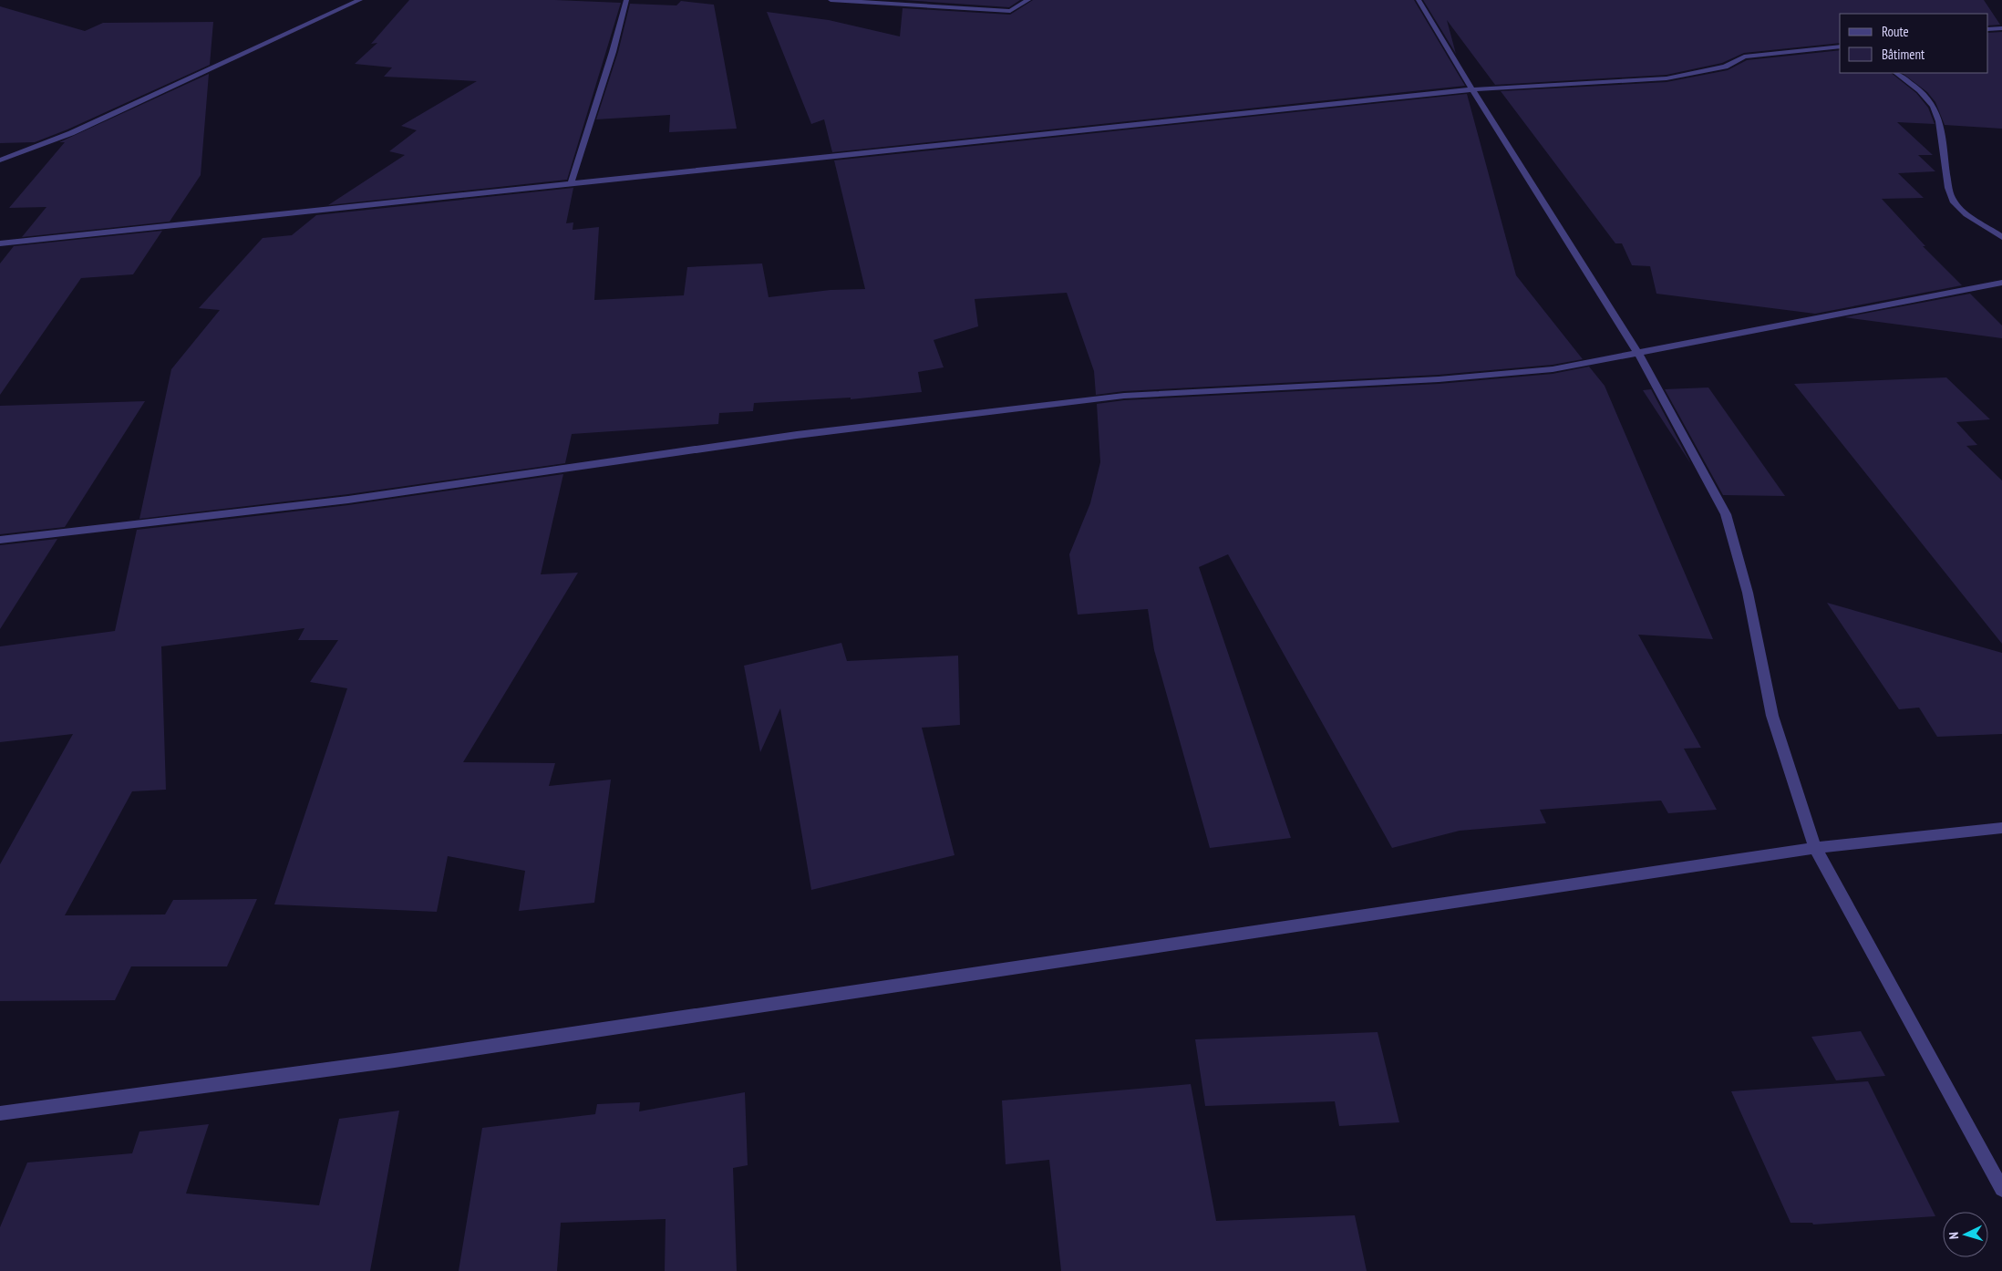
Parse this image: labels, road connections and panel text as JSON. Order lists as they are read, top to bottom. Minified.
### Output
{"legend":["Route","Bâtiment"],"north":"left"}
